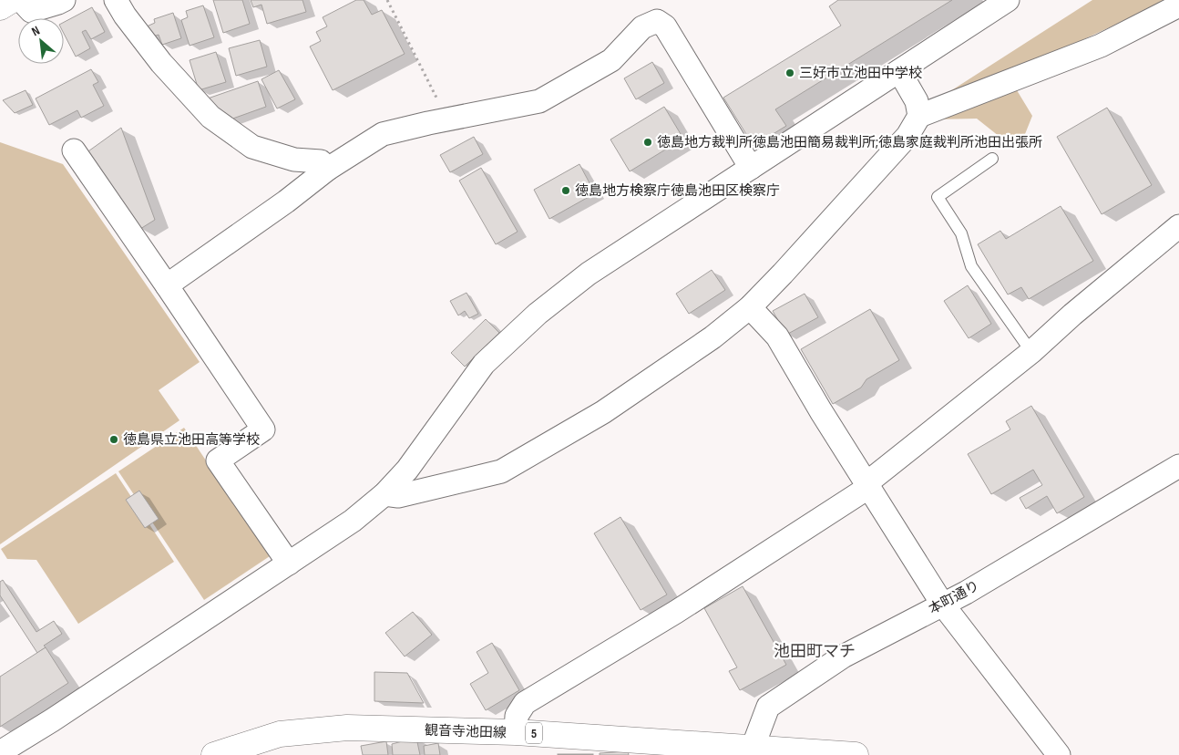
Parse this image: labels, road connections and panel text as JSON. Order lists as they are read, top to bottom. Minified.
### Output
{"streets":{"main road":["観音寺池田線","5"],"street":["本町通り"]},"crossings":[["本町通り","観音寺池田線"]],"districts":["池田町マチ"],"places":["三好市立池田中学校","徳島地方裁判所徳島池田簡易裁判所;徳島家庭裁判所池田出張所","徳島地方検察庁徳島池田区検察庁","徳島県立池田高等学校"],"north":"top left"}
